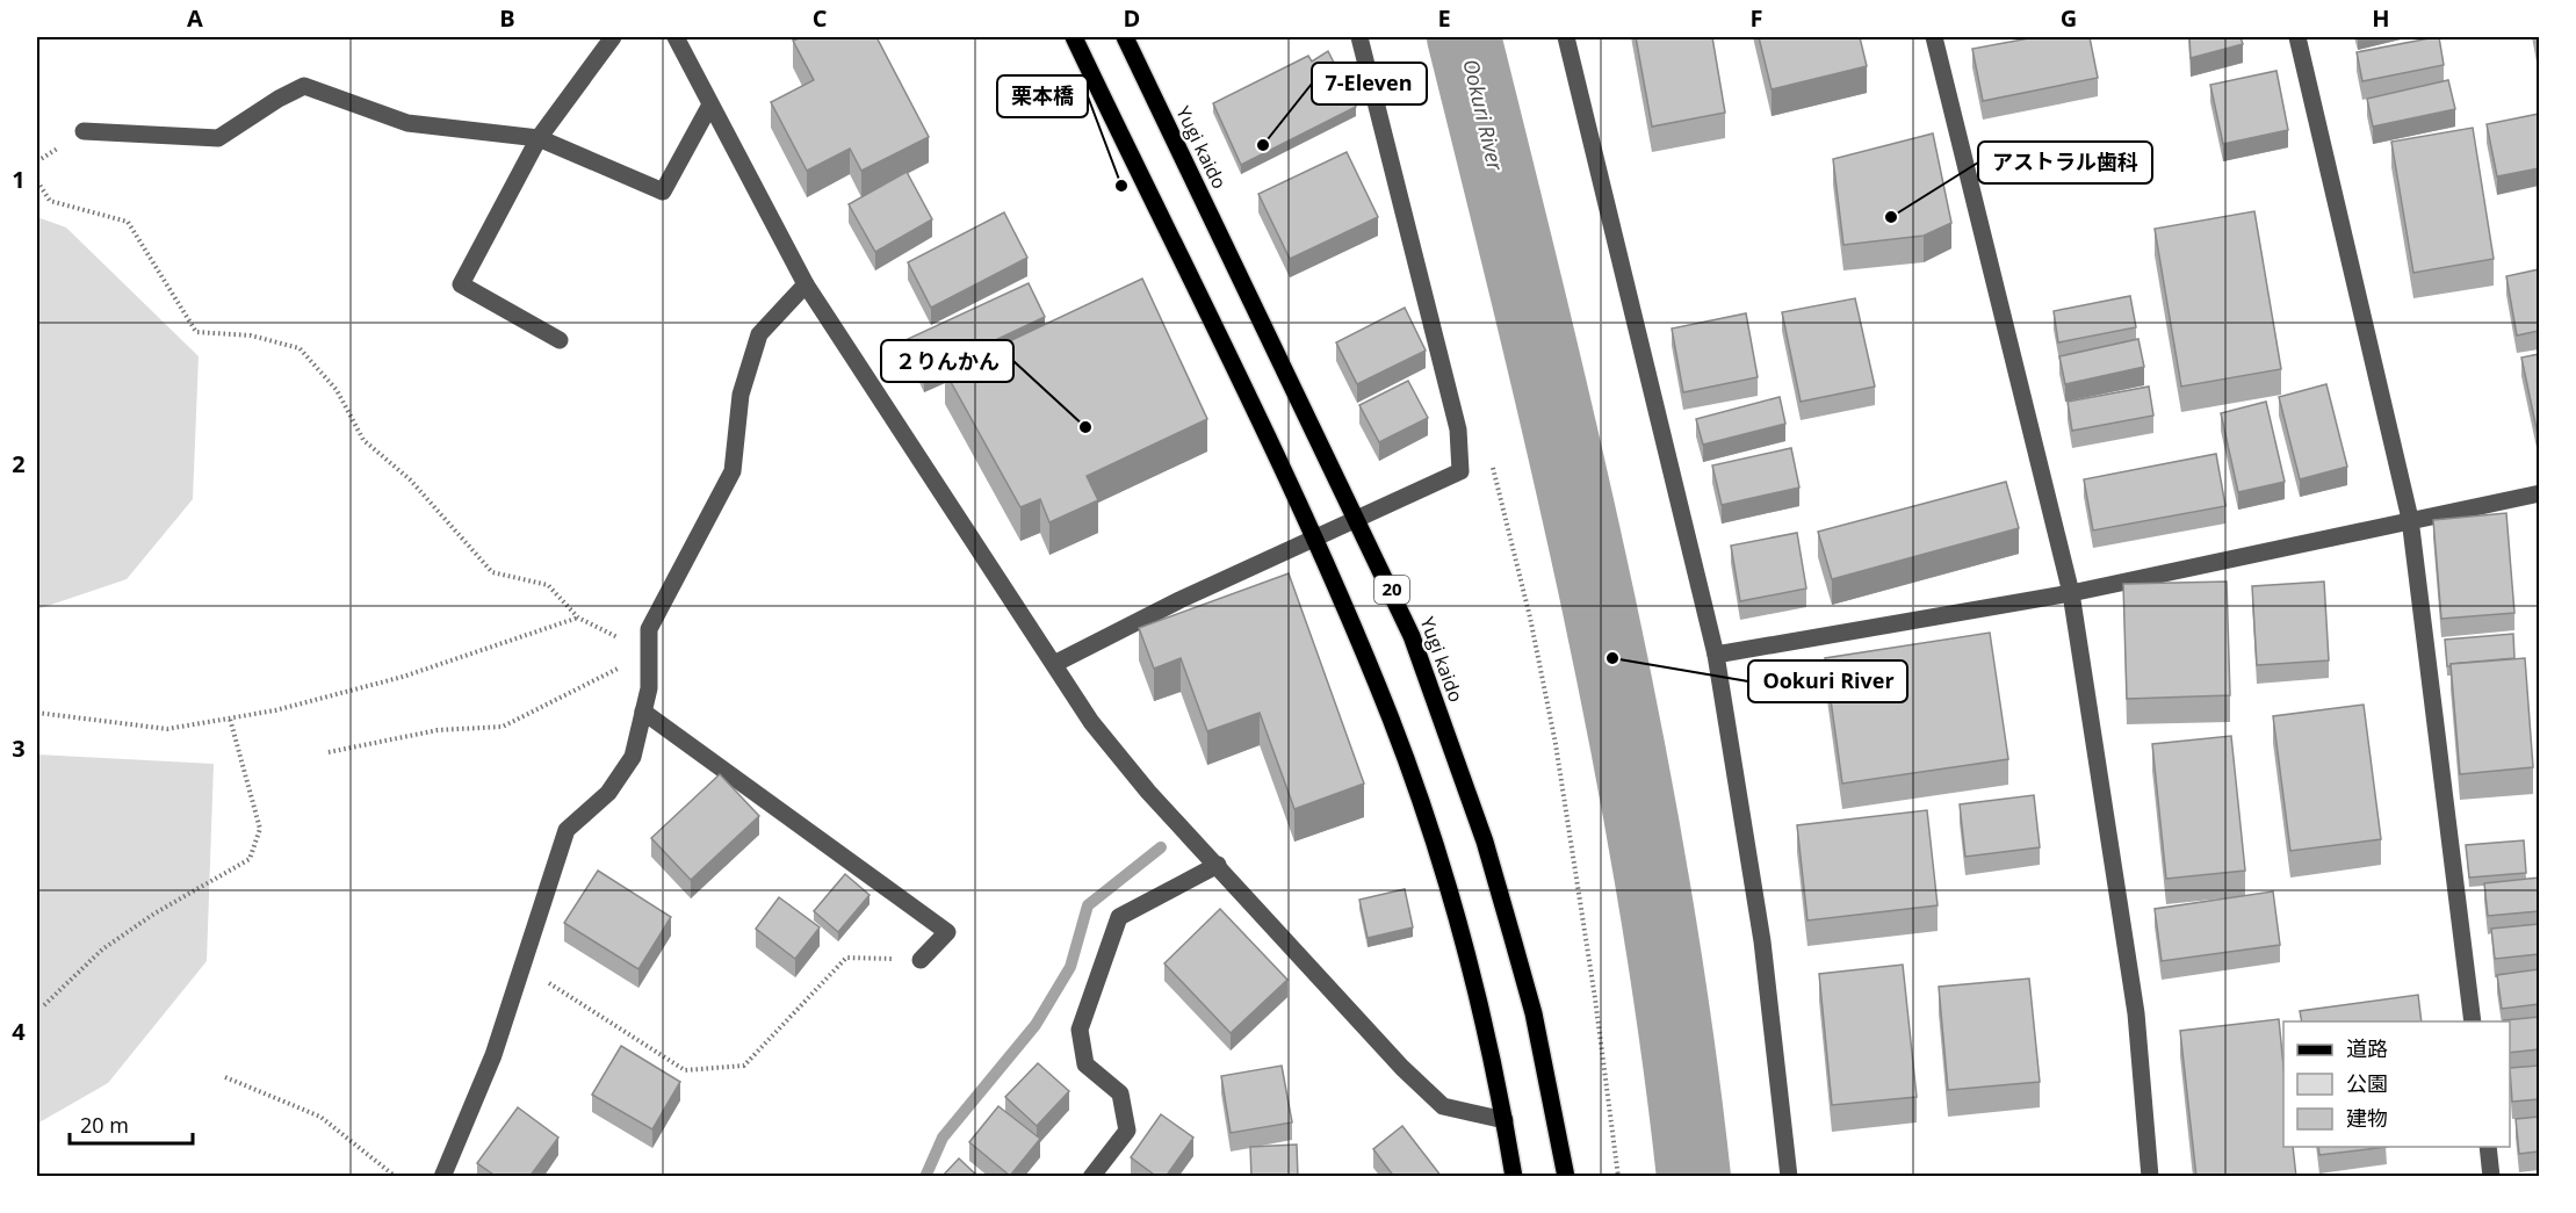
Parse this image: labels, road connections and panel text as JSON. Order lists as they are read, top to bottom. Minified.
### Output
{"streets":{"main road":["Yugi kaido","20"]},"water":["Ookuri River"],"places":["7-Eleven","栗本橋","アストラル歯科","２りんかん","Ookuri River"],"legend":["道路","公園","建物"],"scale_bar":"20 m","grid":{"columns":["A","B","C","D","E","F","G","H"],"rows":["1","2","3","4"]}}
